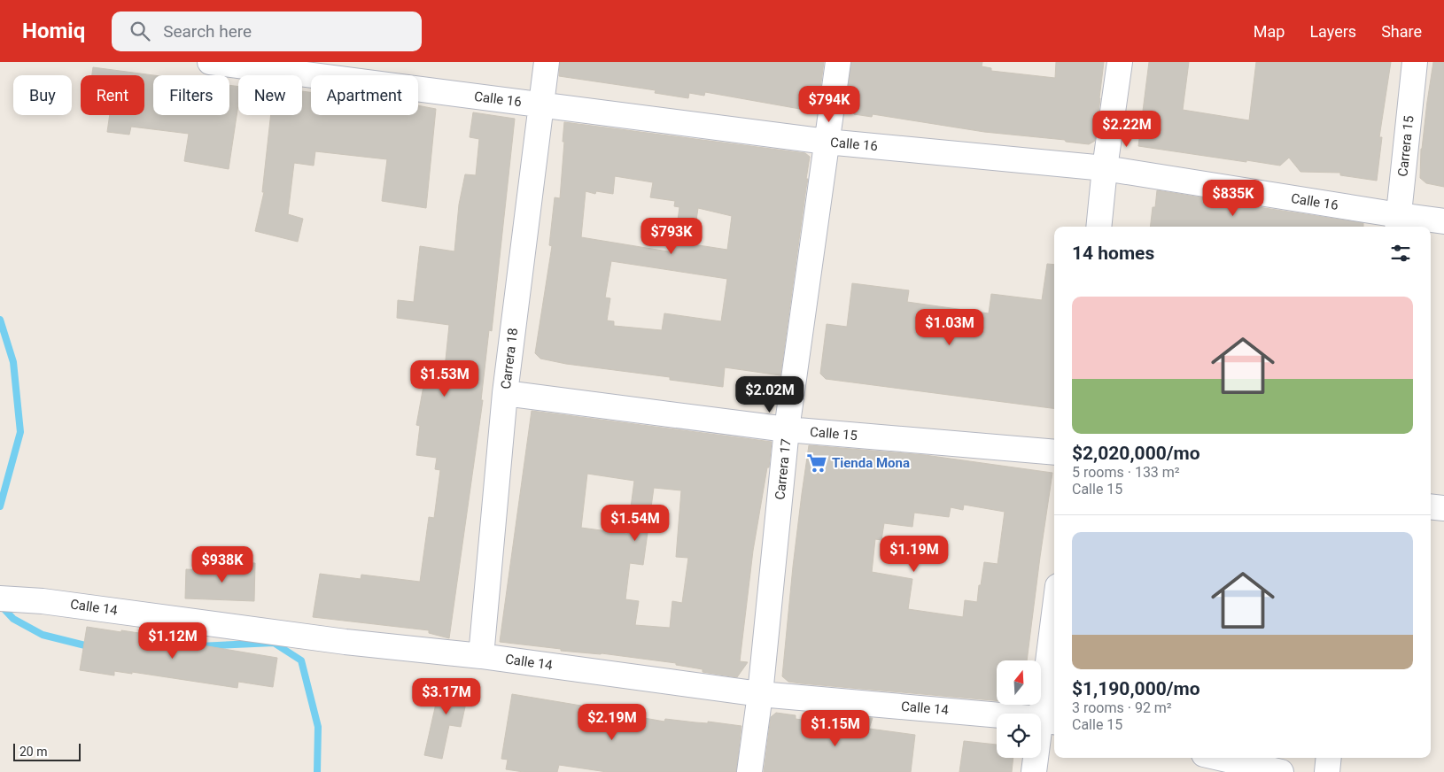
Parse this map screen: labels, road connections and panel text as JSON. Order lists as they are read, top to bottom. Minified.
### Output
{"streets":{"street":["Calle 16","Carrera 15","Carrera 18","Calle 15","Carrera 17","Calle 14"]},"crossings":[["Calle 16","Carrera 15"],["Calle 16","Carrera 18"],["Calle 16","Carrera 17"],["Carrera 18","Calle 15"],["Carrera 18","Calle 14"],["Calle 15","Carrera 17"],["Carrera 17","Calle 14"]],"places":{"supermarket":["Tienda Mona"]},"scale_bar":"20 m","north":"top","page":{"header":"Homiq","search":"Search here","nav":["Map","Layers","Share"],"chip":["Buy","Rent","Filters","New","Apartment"],"price":["$794K","$2.22M","$835K","$793K","$1.03M","$1.53M","$2.02M","$1.54M","$1.19M","$938K","$1.12M","$3.17M","$2.19M","$1.15M"],"heading":"14 homes","list":[{"name":"$2,020,000/mo","note":"5 rooms · 133 m² · Calle 15"},{"name":"$1,190,000/mo","note":"3 rooms · 92 m² · Calle 15"}],"scale":"20 m"}}
